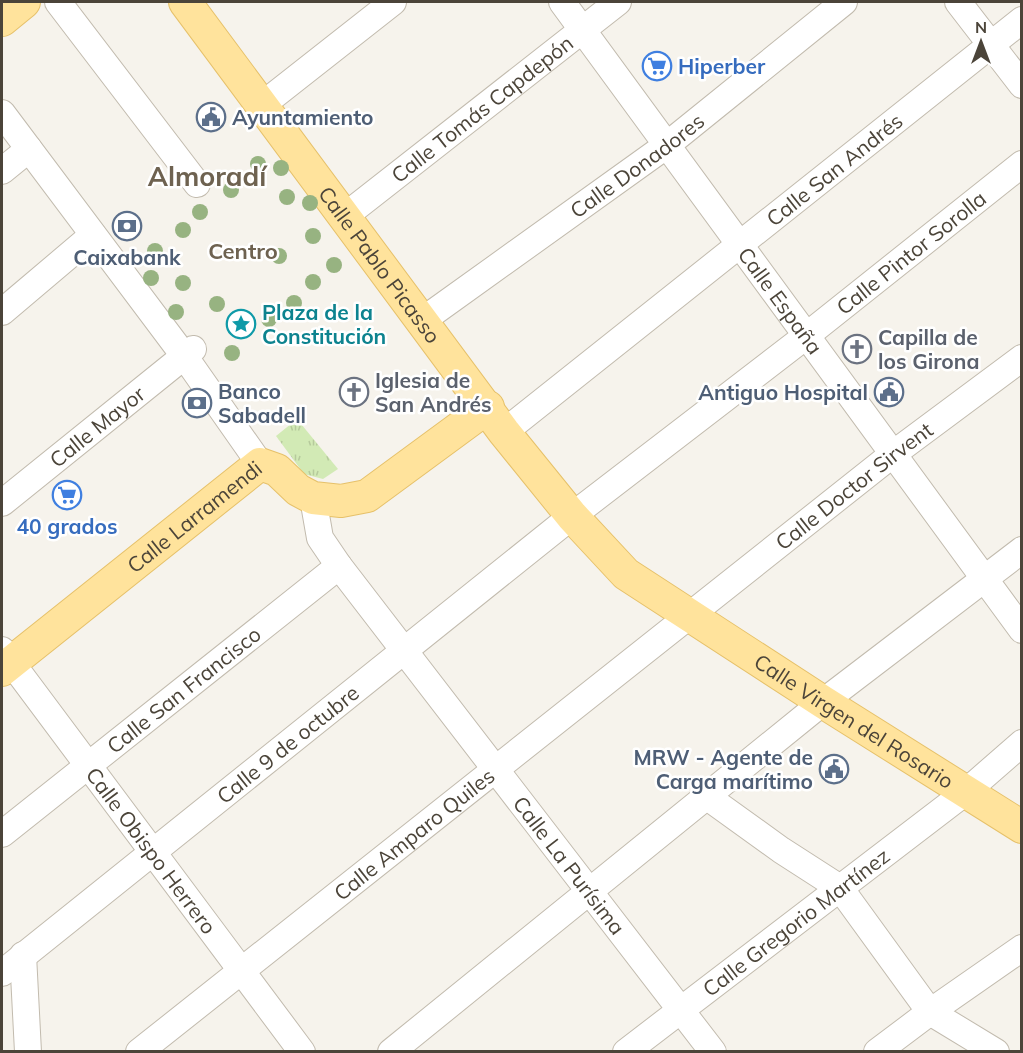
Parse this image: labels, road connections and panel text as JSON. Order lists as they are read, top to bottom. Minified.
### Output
{"streets":{"main road":["Calle Pablo Picasso","Calle Larramendi","Calle Virgen del Rosario"],"street":["Calle Tomás Capdepón","Calle Donadores","Calle San Andrés","Calle Pintor Sorolla","Calle España","Calle Mayor","Calle Doctor Sirvent","Calle San Francisco","Calle 9 de octubre","Calle Amparo Quiles","Calle Obispo Herrero","Calle La Purísima","Calle Gregorio Martínez"]},"crossings":[["Calle Tomás Capdepón","Calle Pablo Picasso"],["Calle Tomás Capdepón","Calle España"],["Calle Donadores","Calle Pablo Picasso"],["Calle Donadores","Calle España"],["Calle San Andrés","Calle Pablo Picasso"],["Calle San Andrés","Calle España"],["Calle San Andrés","Calle Larramendi"],["Calle Pintor Sorolla","Calle Pablo Picasso"],["Calle Pintor Sorolla","Calle España"],["Calle Pintor Sorolla","Calle 9 de octubre"],["Calle Pablo Picasso","Calle Doctor Sirvent"],["Calle Pablo Picasso","Calle Larramendi"],["Calle Pablo Picasso","Calle Virgen del Rosario"],["Calle Pablo Picasso","Calle 9 de octubre"],["Calle Pablo Picasso","Calle Amparo Quiles"],["Calle España","Calle Doctor Sirvent"],["Calle Doctor Sirvent","Calle Virgen del Rosario"],["Calle Doctor Sirvent","Calle Amparo Quiles"],["Calle Larramendi","Calle Obispo Herrero"],["Calle Larramendi","Calle La Purísima"],["Calle San Francisco","Calle Obispo Herrero"],["Calle San Francisco","Calle La Purísima"],["Calle Virgen del Rosario","Calle Amparo Quiles"],["Calle Virgen del Rosario","Calle Gregorio Martínez"],["Calle 9 de octubre","Calle Obispo Herrero"],["Calle 9 de octubre","Calle La Purísima"],["Calle Amparo Quiles","Calle Obispo Herrero"],["Calle Amparo Quiles","Calle La Purísima"],["Calle La Purísima","Calle Gregorio Martínez"]],"districts":["Almoradí","Centro"],"places":{"supermarket":["Hiperber","40 grados"],"public building":["Ayuntamiento","Antiguo Hospital","MRW - Agente de Carga marítimo"],"bank":["Caixabank","Banco Sabadell"],"place":["Plaza de la Constitución"],"church":["Capilla de los Girona","Iglesia de San Andrés"]},"north":"top"}
